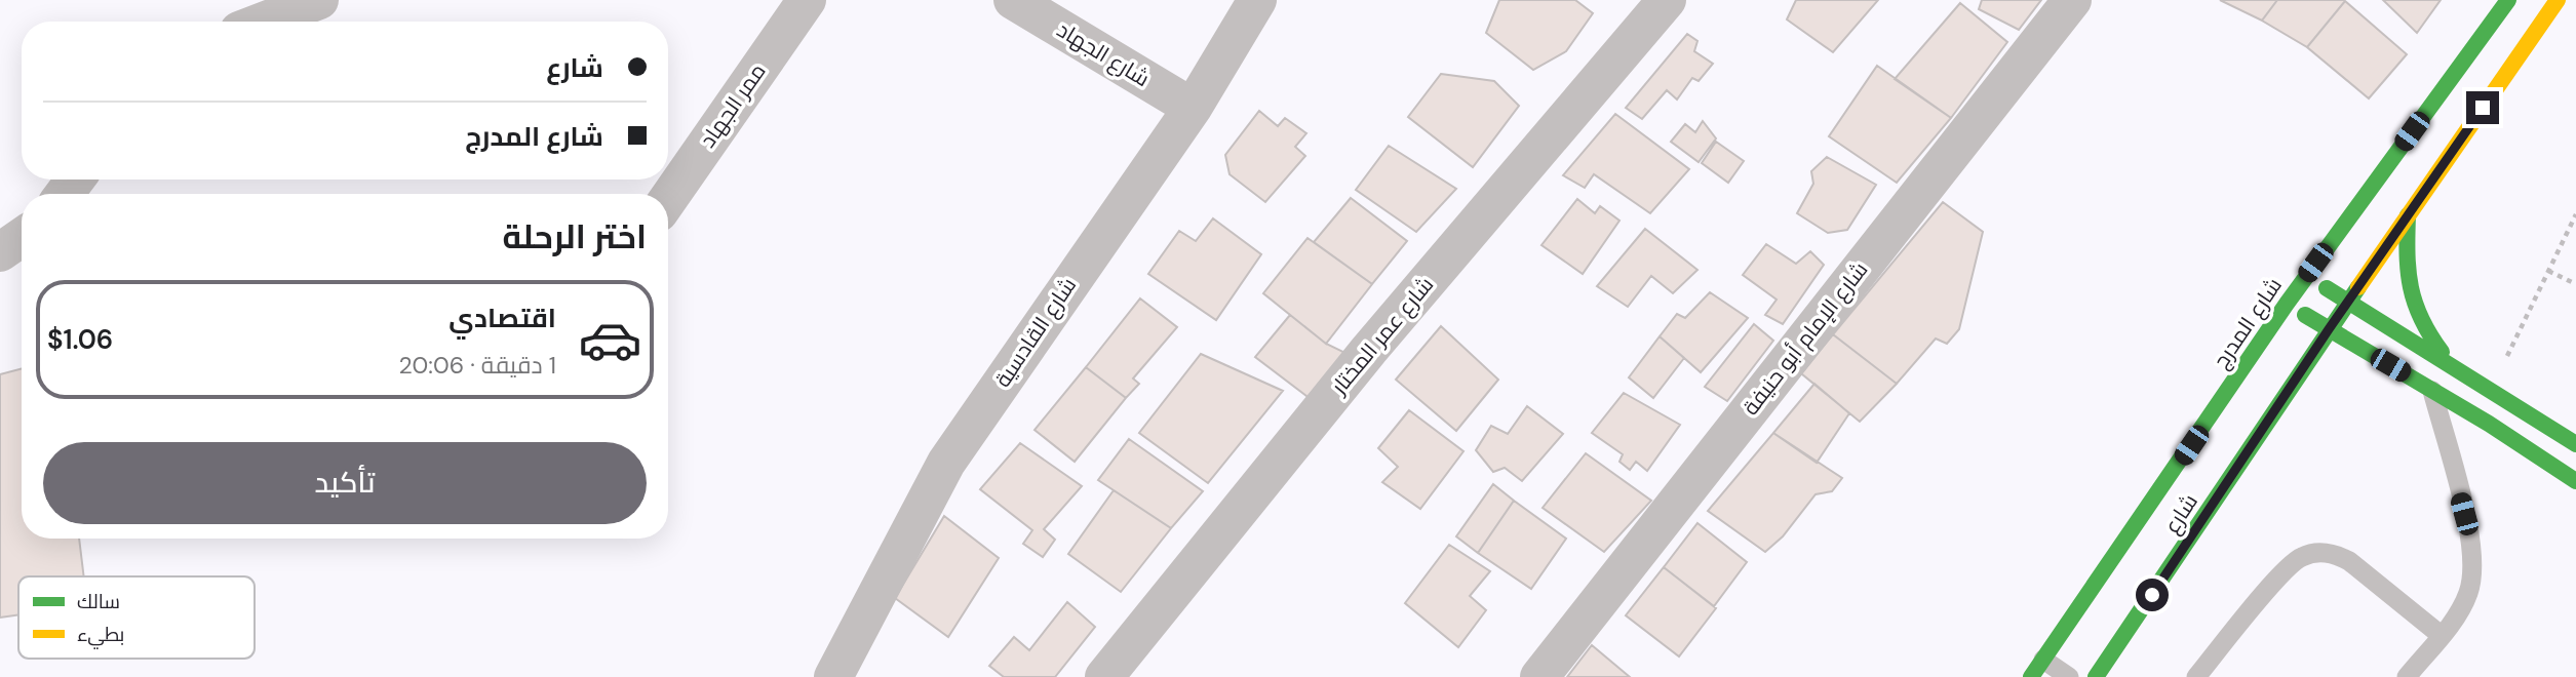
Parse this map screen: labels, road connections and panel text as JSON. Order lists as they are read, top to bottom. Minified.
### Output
{"streets":{"main road":["شارع المدرج","شارع"],"street":["شارع الجهاد","ممر الجهاد","شارع القادسية","شارع عمر المختار","شارع الإمام أبو حنيفة"]},"crossings":[["شارع الجهاد","شارع القادسية"]],"legend":["سالك","بطيء"],"page":{"banner":["شارع","شارع المدرج"],"heading":"اختر الرحلة","list":[{"name":"اقتصادي","note":"1 دقيقة · 20:06","value":"$1.06"}],"buttons":"تأكيد"}}
